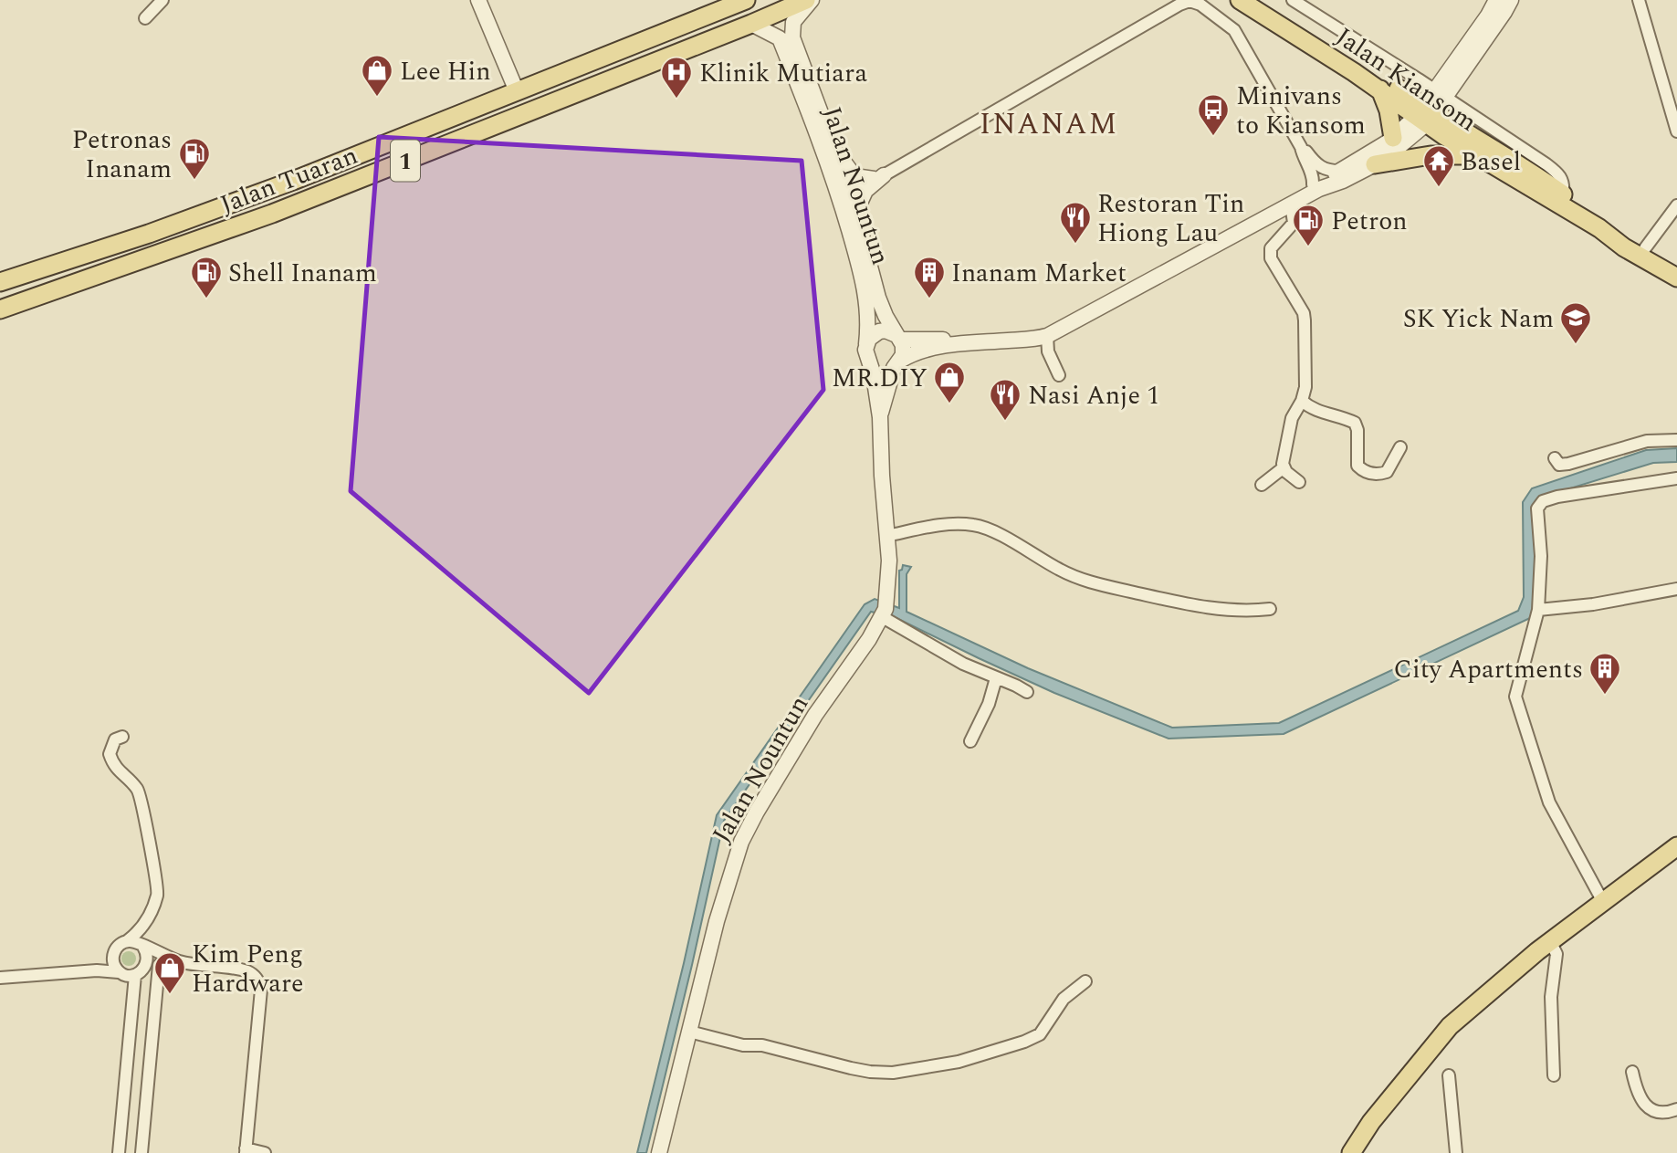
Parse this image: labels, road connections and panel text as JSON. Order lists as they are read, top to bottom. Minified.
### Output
{"streets":{"main road":["Jalan Kiansom","1","Jalan Tuaran"],"street":["Jalan Nountun"]},"crossings":[["Jalan Tuaran","Jalan Nountun"]],"districts":["INANAM"],"places":{"shop":["Lee Hin","MR.DIY","Kim Peng Hardware"],"hospital":["Klinik Mutiara"],"bus stop":["Minivans to Kiansom"],"fuel station":["Petronas Inanam","Petron","Shell Inanam"],"temple":["Basel"],"restaurant":["Restoran Tin Hiong Lau","Nasi Anje 1"],"building":["Inanam Market","City Apartments"],"school or university":["SK Yick Nam"]}}
